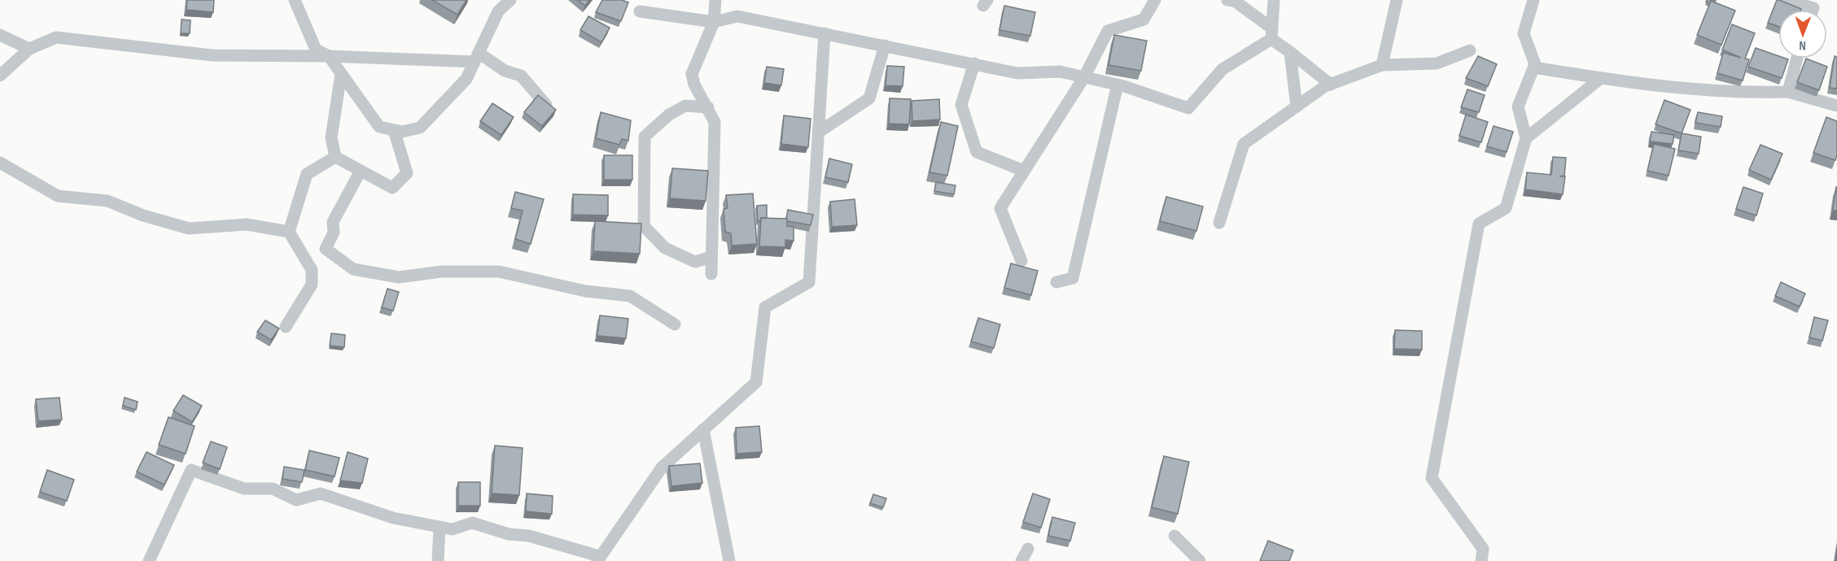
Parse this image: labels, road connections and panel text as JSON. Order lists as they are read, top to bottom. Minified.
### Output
{"north":"bottom"}
